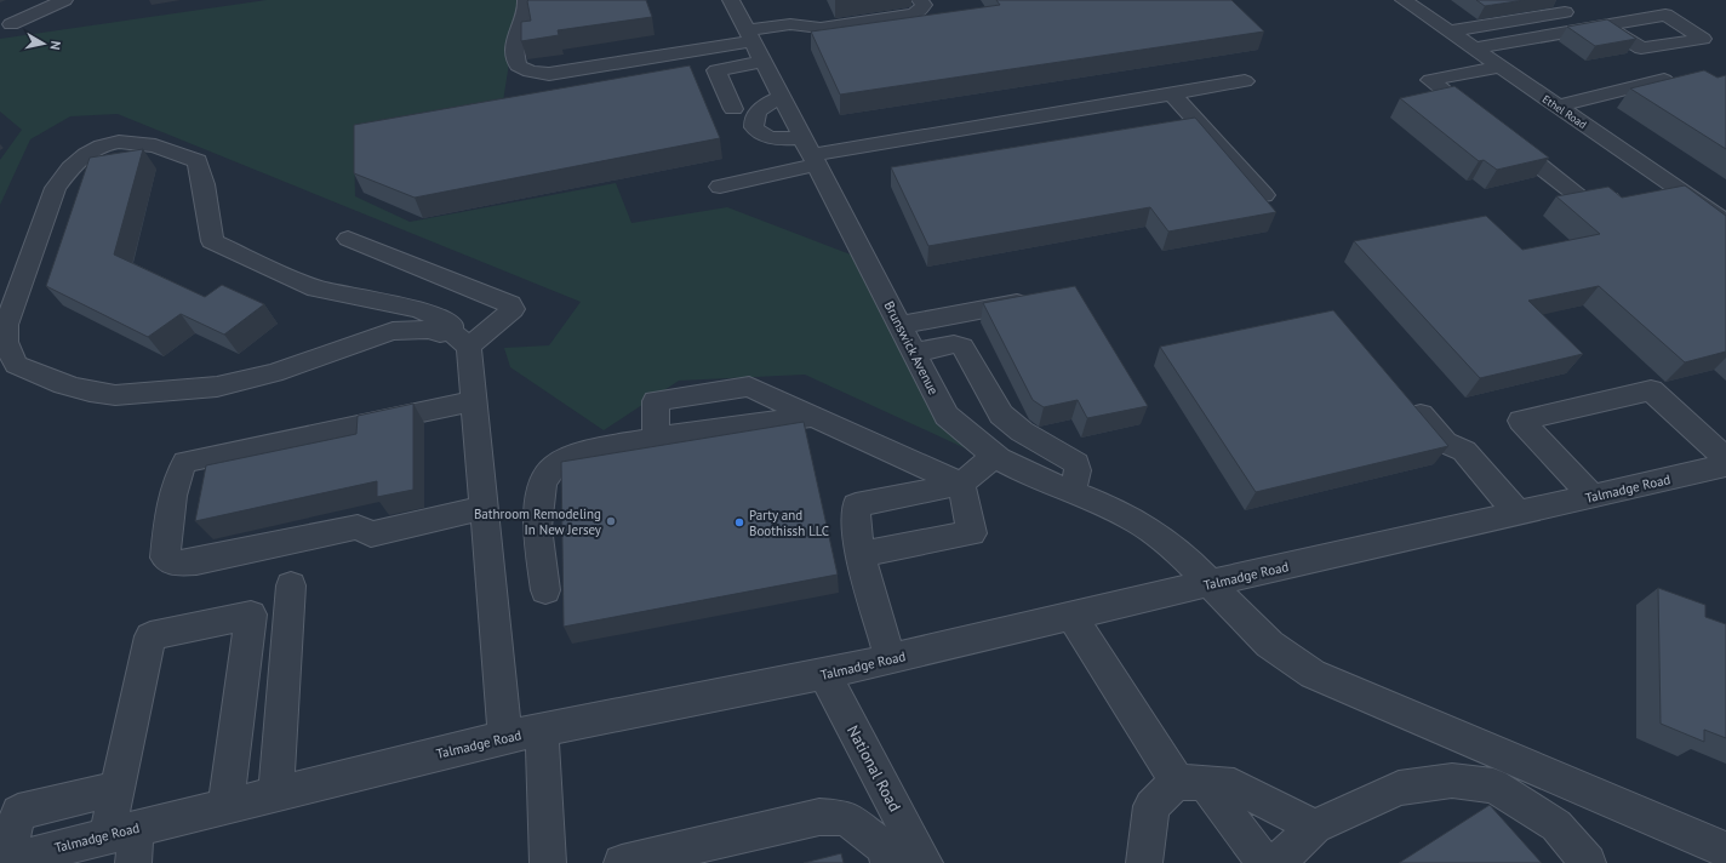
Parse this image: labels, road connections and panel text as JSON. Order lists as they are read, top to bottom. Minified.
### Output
{"streets":{"street":["Ethel Road","Brunswick Avenue","Talmadge Road","National Road"]},"crossings":[["Brunswick Avenue","Talmadge Road"],["Talmadge Road","National Road"]],"places":["Bathroom Remodeling In New Jersey","Party and Boothissh LLC"],"north":"right"}
